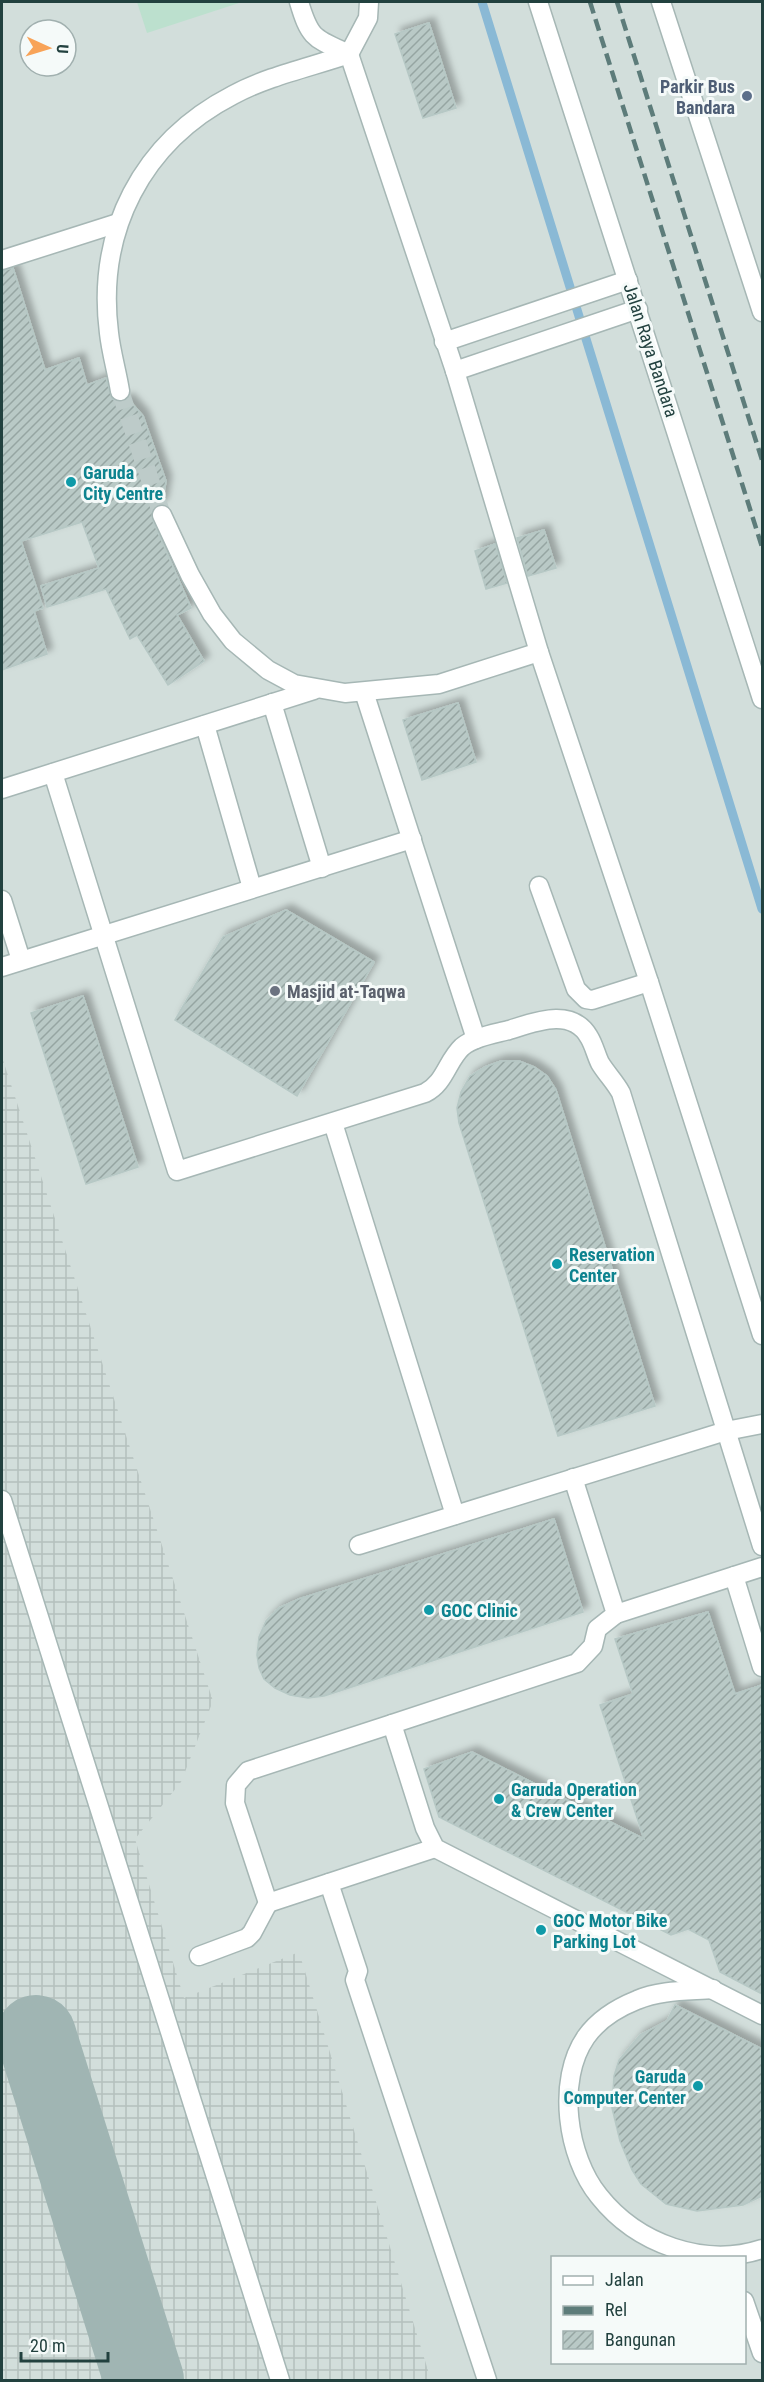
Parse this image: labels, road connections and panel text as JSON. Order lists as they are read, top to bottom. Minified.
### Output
{"streets":{"street":["Jalan Raya Bandara"]},"places":["Parkir Bus Bandara","Garuda City Centre","Masjid at-Taqwa","Reservation Center","GOC Clinic","Garuda Operation & Crew Center","GOC Motor Bike Parking Lot","Garuda Computer Center"],"legend":["Jalan","Rel","Bangunan"],"scale_bar":"20 m","north":"right"}
